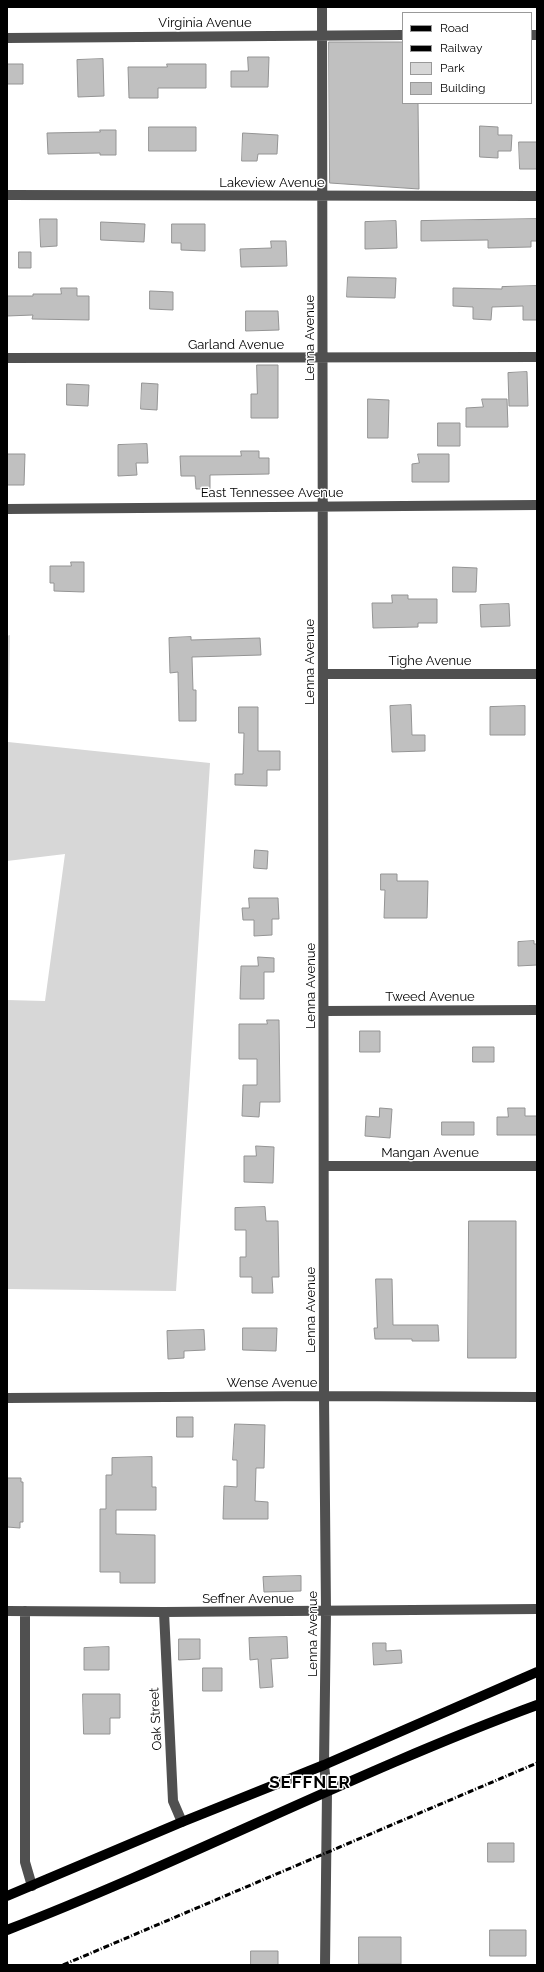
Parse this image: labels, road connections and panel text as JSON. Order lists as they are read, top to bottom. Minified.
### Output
{"streets":{"street":["Virginia Avenue","Lakeview Avenue","Lenna Avenue","Garland Avenue","East Tennessee Avenue","Tighe Avenue","Tweed Avenue","Mangan Avenue","Wense Avenue","Seffner Avenue","Oak Street"]},"crossings":[["Virginia Avenue","Lenna Avenue"],["Lakeview Avenue","Lenna Avenue"],["Lenna Avenue","Garland Avenue"],["Lenna Avenue","East Tennessee Avenue"],["Lenna Avenue","Tighe Avenue"],["Lenna Avenue","Tweed Avenue"],["Lenna Avenue","Mangan Avenue"],["Lenna Avenue","Wense Avenue"],["Lenna Avenue","Seffner Avenue"],["Seffner Avenue","Oak Street"]],"districts":["SEFFNER"],"legend":["Road","Railway","Park","Building"]}
